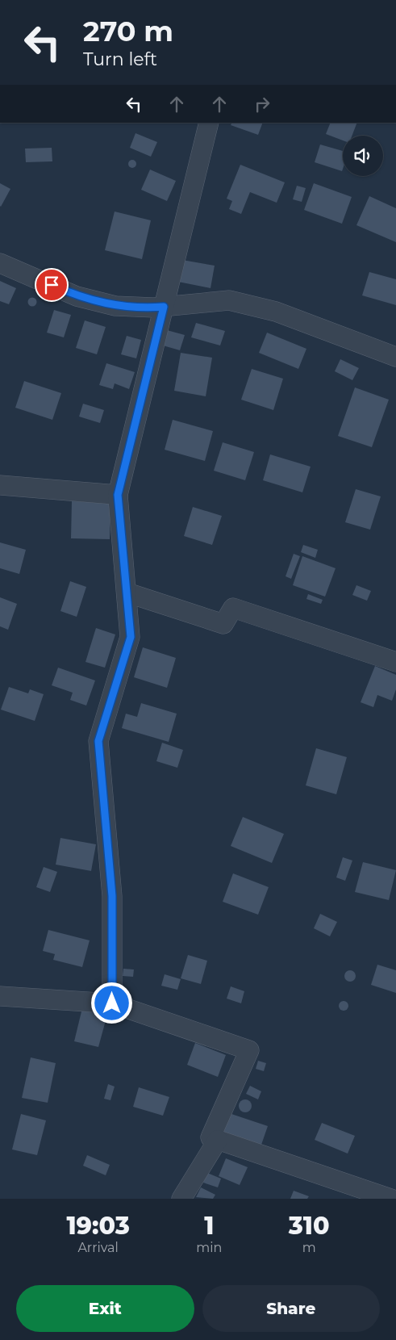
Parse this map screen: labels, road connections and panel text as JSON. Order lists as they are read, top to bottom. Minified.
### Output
{"page":{"turn":["270 m","Turn left"],"eta":["19:03","Arrival","1","min","310","m"],"buttons":["Exit","Share"]}}
